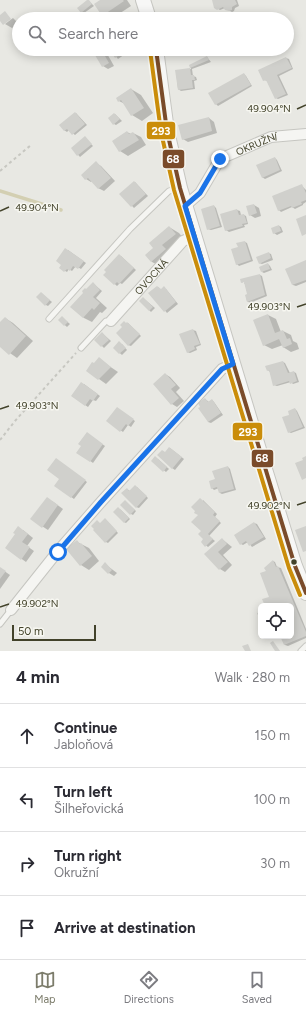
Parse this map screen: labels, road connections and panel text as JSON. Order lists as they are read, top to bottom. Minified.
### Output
{"streets":{"street":["OKRUŽNÍ","OVOCNÁ"]},"lines":["transit line 68","transit line 293"],"scale_bar":"50 m","page":{"search":"Search here","scale":"50 m","heading":["4 min","Walk · 280 m"],"list":[["Continue","Jabloňová","150 m"],["Turn left","Šilheřovická","100 m"],["Turn right","Okružní","30 m"],"Arrive at destination"],"nav":["Map","Directions","Saved"]},"coordinates":["49.904°N","49.903°N","49.902°N"]}
